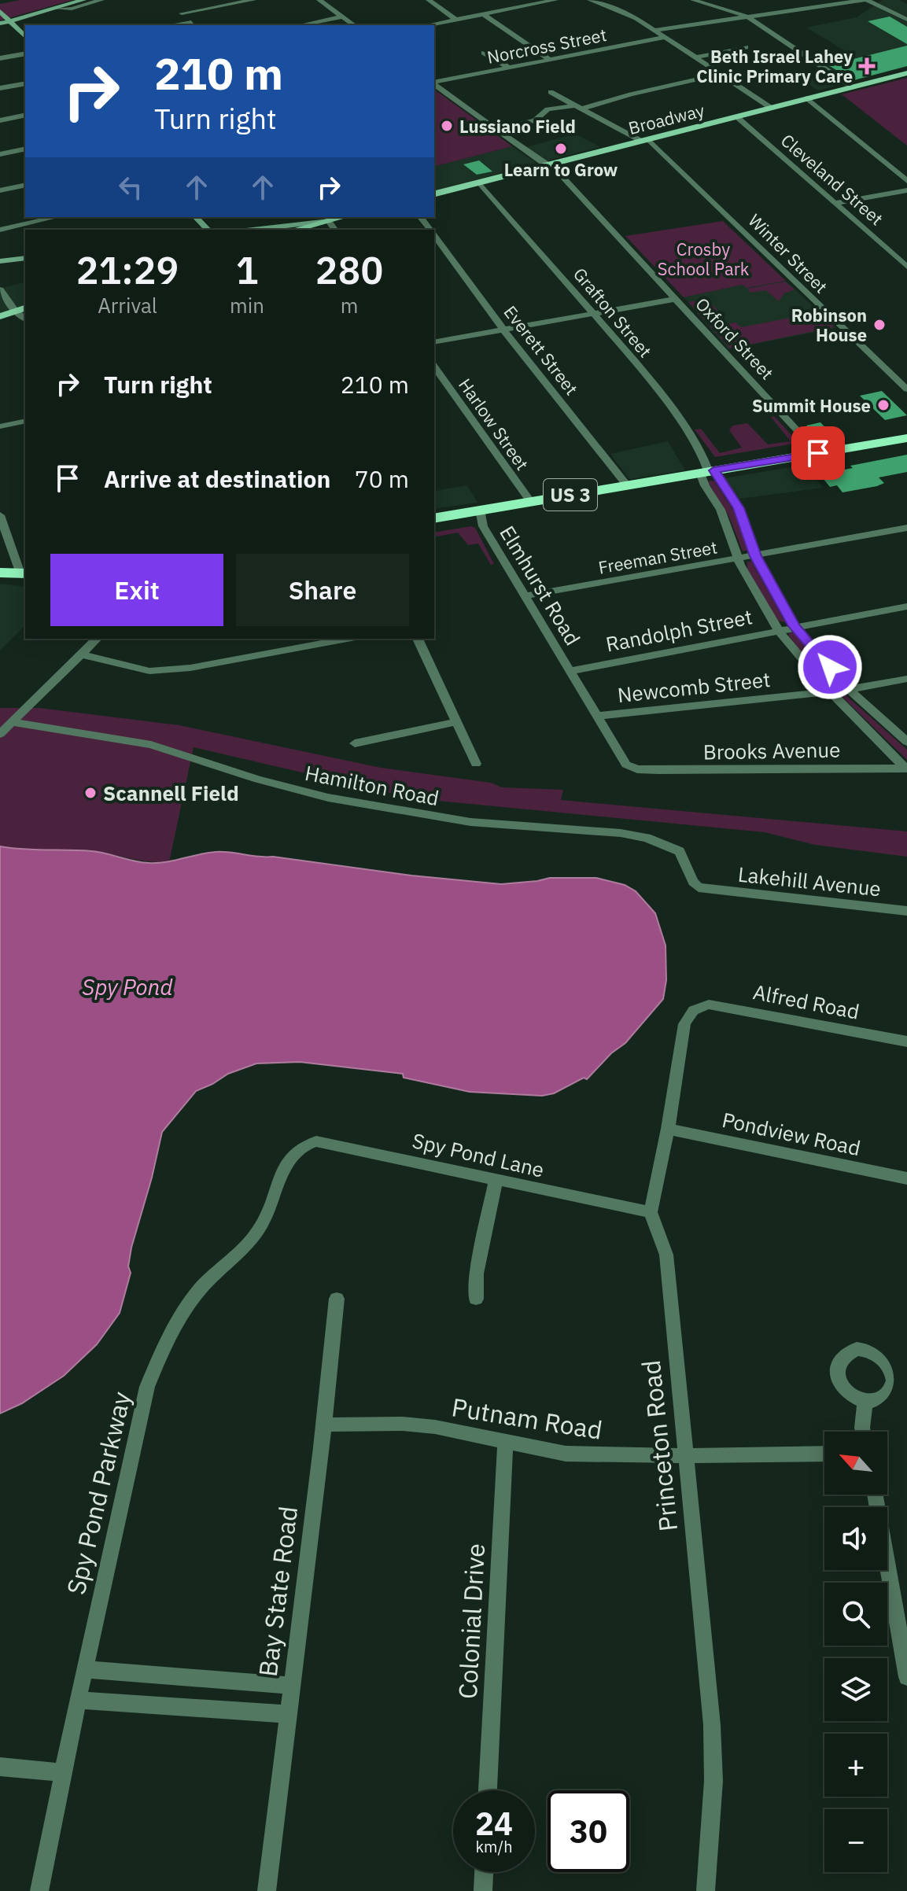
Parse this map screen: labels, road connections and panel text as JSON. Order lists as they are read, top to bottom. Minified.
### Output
{"streets":{"highway":["US 3"],"main road":["Broadway"],"street":["Norcross Street","Cleveland Street","Winter Street","Grafton Street","Oxford Street","Everett Street","Harlow Street","Freeman Street","Elmhurst Road","Randolph Street","Newcomb Street","Brooks Avenue","Hamilton Road","Lakehill Avenue","Alfred Road","Pondview Road","Spy Pond Lane","Putnam Road","Princeton Road","Spy Pond Parkway","Bay State Road","Colonial Drive"]},"crossings":[["Broadway","Cleveland Street"],["Broadway","Winter Street"],["Broadway","Grafton Street"],["Broadway","Oxford Street"],["Grafton Street","US 3"],["Oxford Street","US 3"],["Everett Street","US 3"],["Harlow Street","US 3"],["US 3","Elmhurst Road"],["Freeman Street","Elmhurst Road"],["Elmhurst Road","Randolph Street"],["Elmhurst Road","Newcomb Street"],["Elmhurst Road","Brooks Avenue"],["Hamilton Road","Lakehill Avenue"],["Alfred Road","Pondview Road"],["Spy Pond Lane","Princeton Road"],["Spy Pond Lane","Spy Pond Parkway"],["Putnam Road","Princeton Road"],["Putnam Road","Bay State Road"],["Putnam Road","Colonial Drive"]],"water":["Spy Pond"],"parks":["Crosby School Park"],"places":{"health":["Beth Israel Lahey Clinic Primary Care"],"other":["Lussiano Field","Learn to Grow","Robinson House","Summit House","Scannell Field"]},"north":"top left","page":{"turn":["210 m","Turn right"],"eta":["21:29","Arrival","1","min","280","m"],"list":[{"name":"Turn right","value":"210 m"},{"name":"Arrive at destination","value":"70 m"}],"buttons":["Exit","Share"],"map_buttons":["+","−"],"speed":"24 km/h","limit":"30"}}
